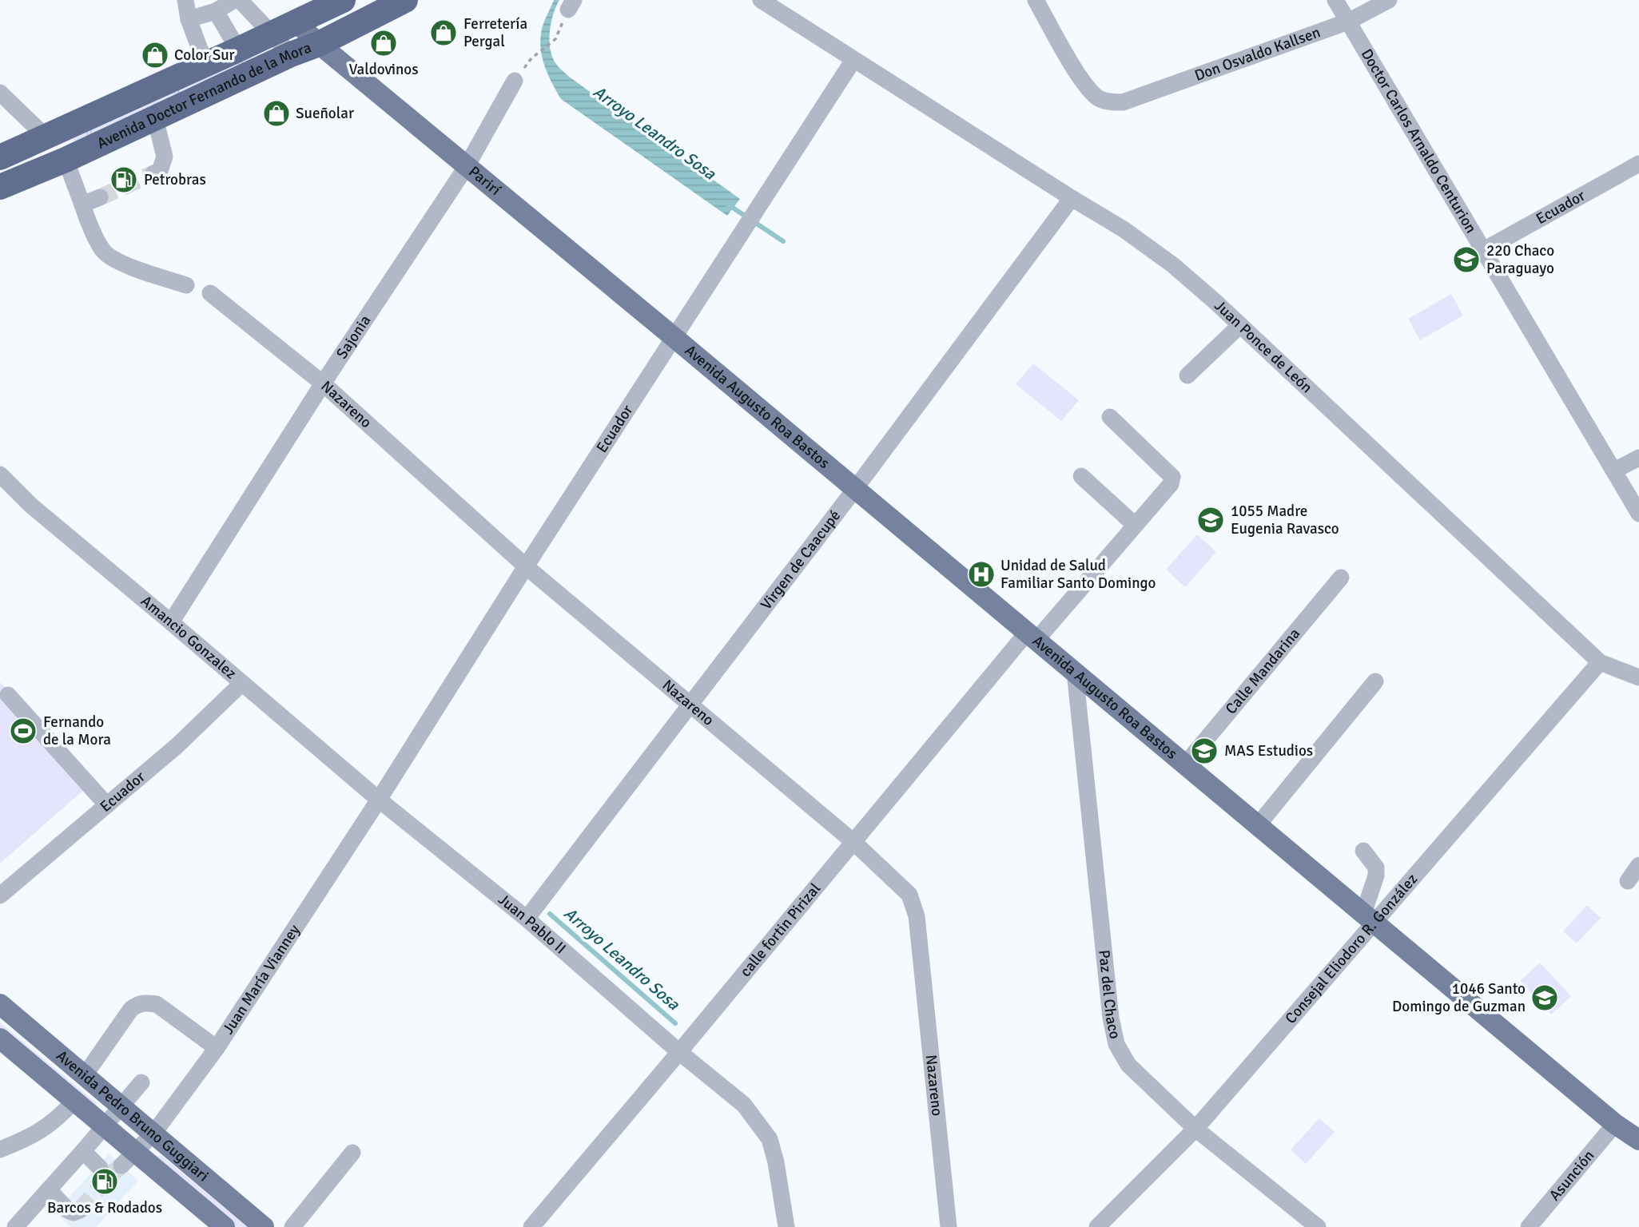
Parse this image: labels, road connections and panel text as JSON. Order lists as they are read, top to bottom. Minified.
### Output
{"streets":{"highway":["Avenida Doctor Fernando de la Mora"],"main road":["Parirí","Avenida Augusto Roa Bastos","Avenida Pedro Bruno Guggiari"],"street":["Don Osvaldo Kallsen","Doctor Carlos Arnaldo Centurion","Ecuador","Sajonia","Juan Ponce de León","Nazareno","Virgen de Caacupé","Amancio Gonzalez","Calle Mandarina","Juan Pablo II","calle fortin Pirizal","Consejal Eliodoro R. González","Juan María Vianney","Paz del Chaco","Asunción"]},"crossings":[["Don Osvaldo Kallsen","Doctor Carlos Arnaldo Centurion"],["Avenida Doctor Fernando de la Mora","Parirí"],["Doctor Carlos Arnaldo Centurion","Ecuador"],["Parirí","Ecuador"],["Parirí","Sajonia"],["Parirí","Avenida Augusto Roa Bastos"],["Ecuador","Juan Ponce de León"],["Ecuador","Nazareno"],["Ecuador","Avenida Augusto Roa Bastos"],["Ecuador","Amancio Gonzalez"],["Ecuador","Juan Pablo II"],["Ecuador","Juan María Vianney"],["Sajonia","Nazareno"],["Sajonia","Amancio Gonzalez"],["Juan Ponce de León","Virgen de Caacupé"],["Juan Ponce de León","Consejal Eliodoro R. González"],["Nazareno","Virgen de Caacupé"],["Nazareno","calle fortin Pirizal"],["Avenida Augusto Roa Bastos","Virgen de Caacupé"],["Avenida Augusto Roa Bastos","Calle Mandarina"],["Avenida Augusto Roa Bastos","calle fortin Pirizal"],["Avenida Augusto Roa Bastos","Consejal Eliodoro R. González"],["Avenida Augusto Roa Bastos","Paz del Chaco"],["Avenida Augusto Roa Bastos","Asunción"],["Virgen de Caacupé","Juan Pablo II"],["Amancio Gonzalez","Juan Pablo II"],["Amancio Gonzalez","Juan María Vianney"],["Juan Pablo II","calle fortin Pirizal"],["Juan Pablo II","Juan María Vianney"],["Consejal Eliodoro R. González","Paz del Chaco"],["Juan María Vianney","Avenida Pedro Bruno Guggiari"]],"water":["Arroyo Leandro Sosa"],"places":{"shop":["Ferretería Pergal","Valdovinos","Color Sur","Sueñolar"],"fuel station":["Petrobras","Barcos & Rodados"],"school or university":["220 Chaco Paraguayo","1055 Madre Eugenia Ravasco","MAS Estudios","1046 Santo Domingo de Guzman"],"hospital":["Unidad de Salud Familiar Santo Domingo"],"sports":["Fernando de la Mora"]}}
